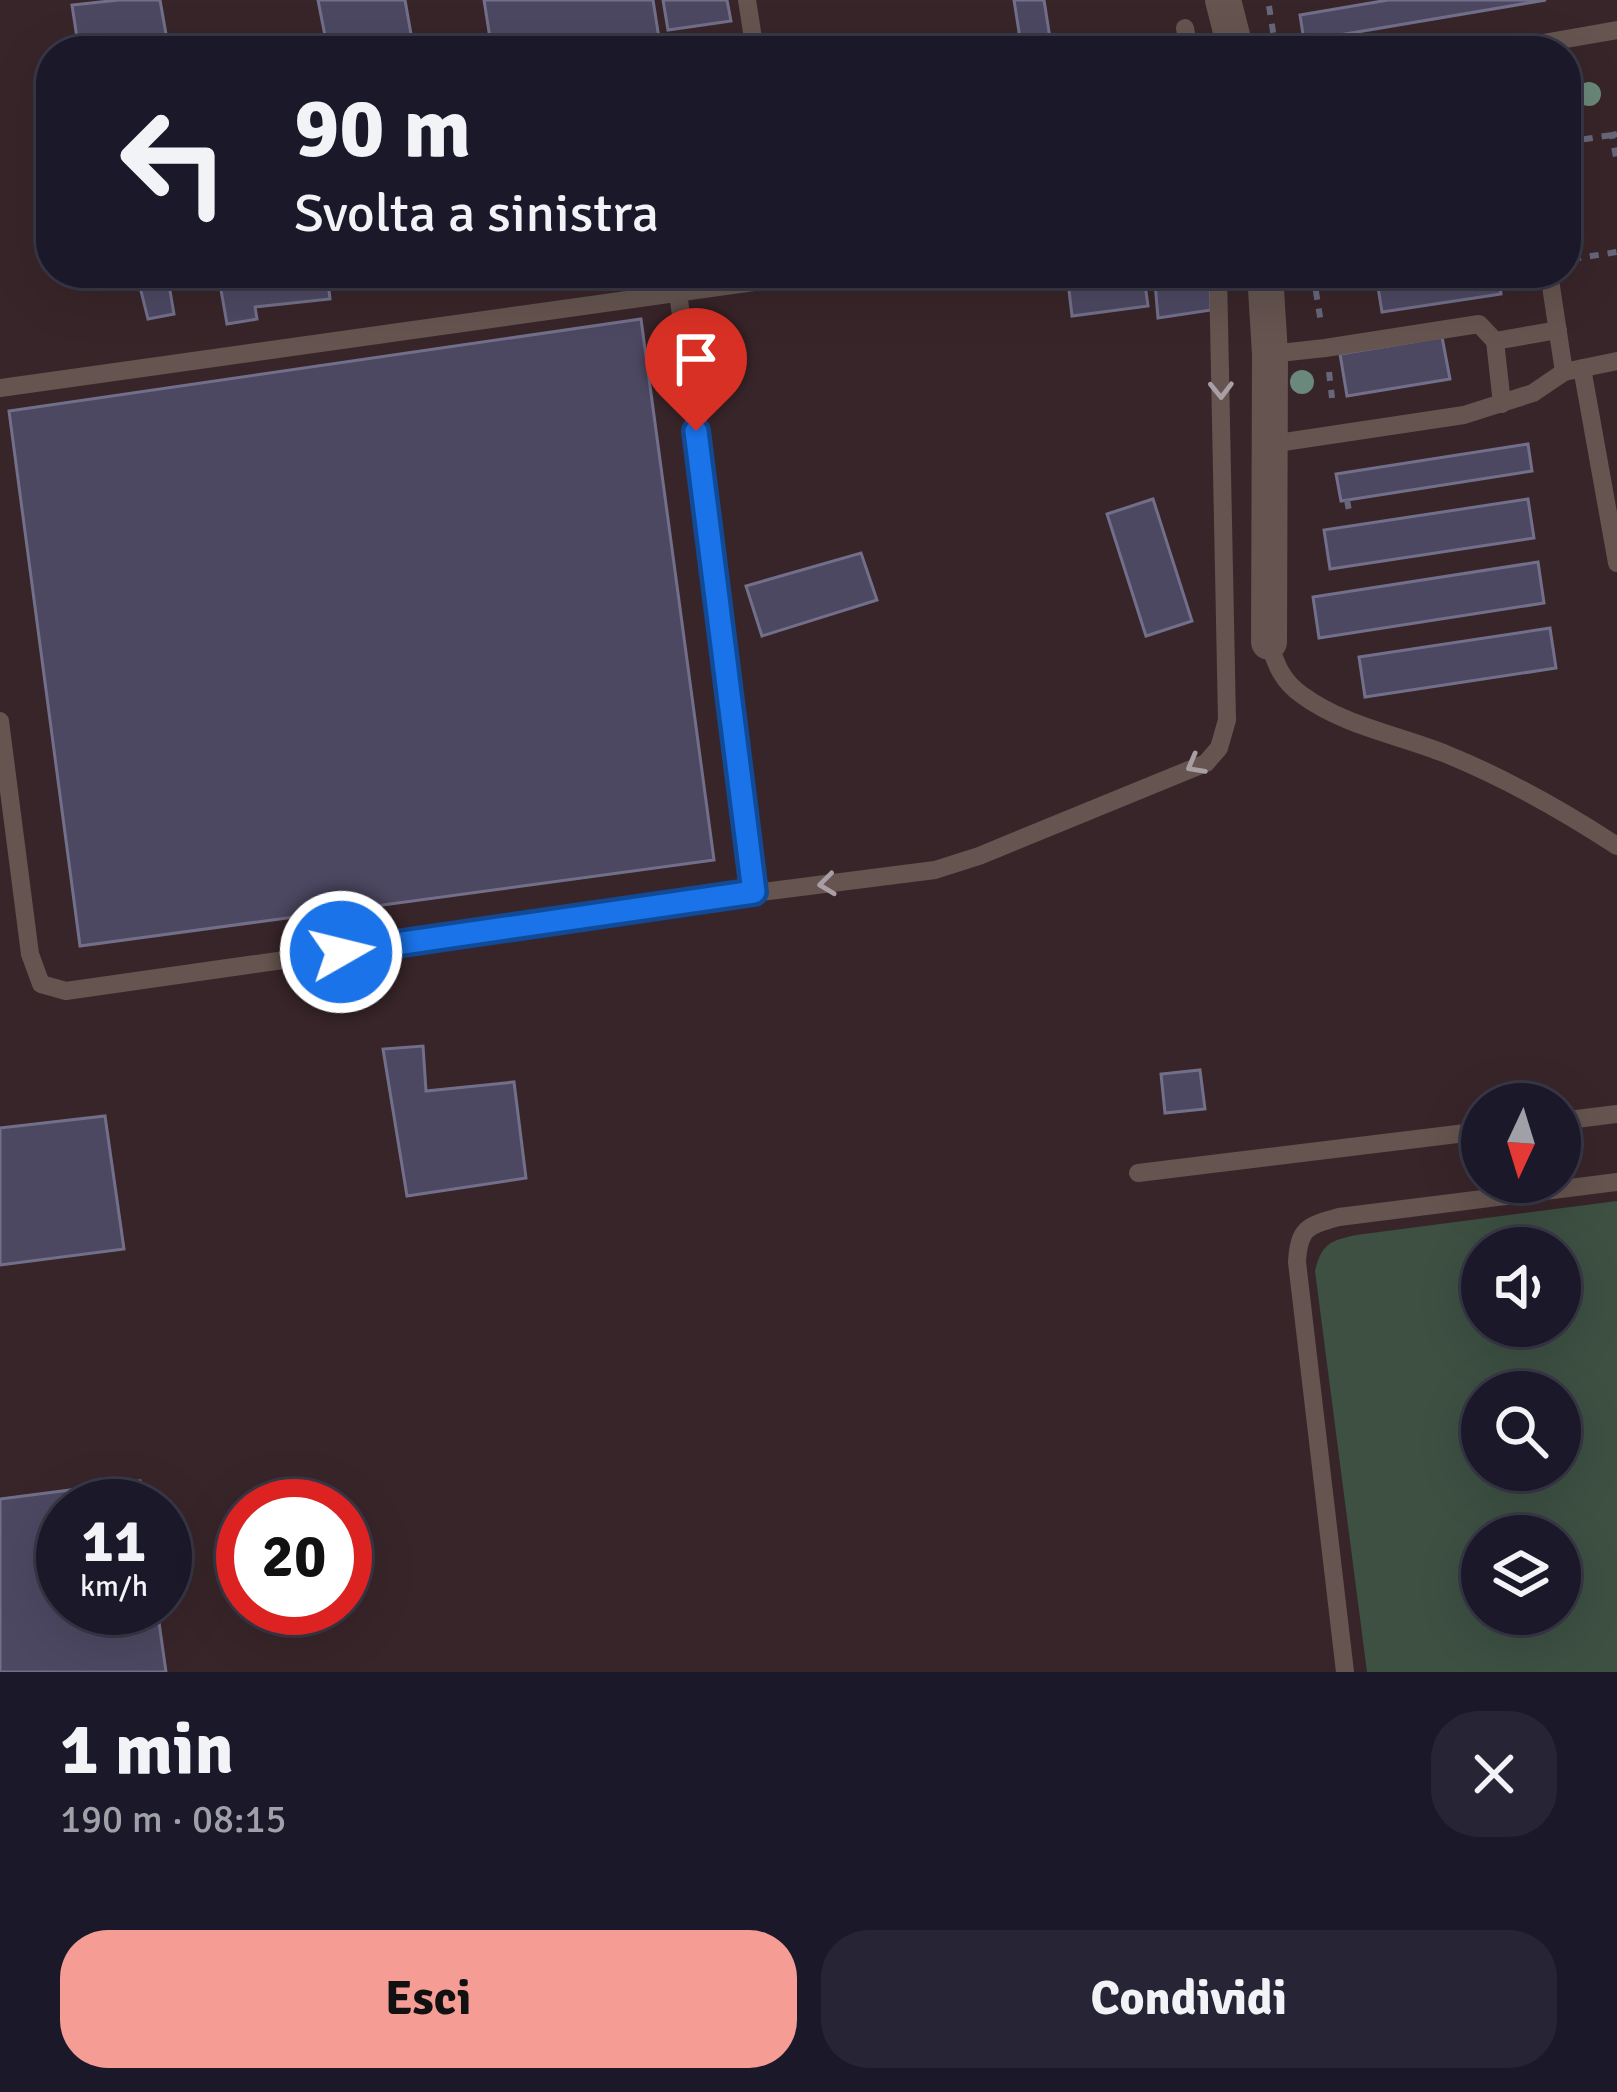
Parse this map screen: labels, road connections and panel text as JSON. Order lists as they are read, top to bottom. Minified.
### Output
{"north":"bottom","page":{"turn":["90 m","Svolta a sinistra"],"speed":"11 km/h","limit":"20","heading":["1 min","190 m · 08:15"],"buttons":["Esci","Condividi"]}}
